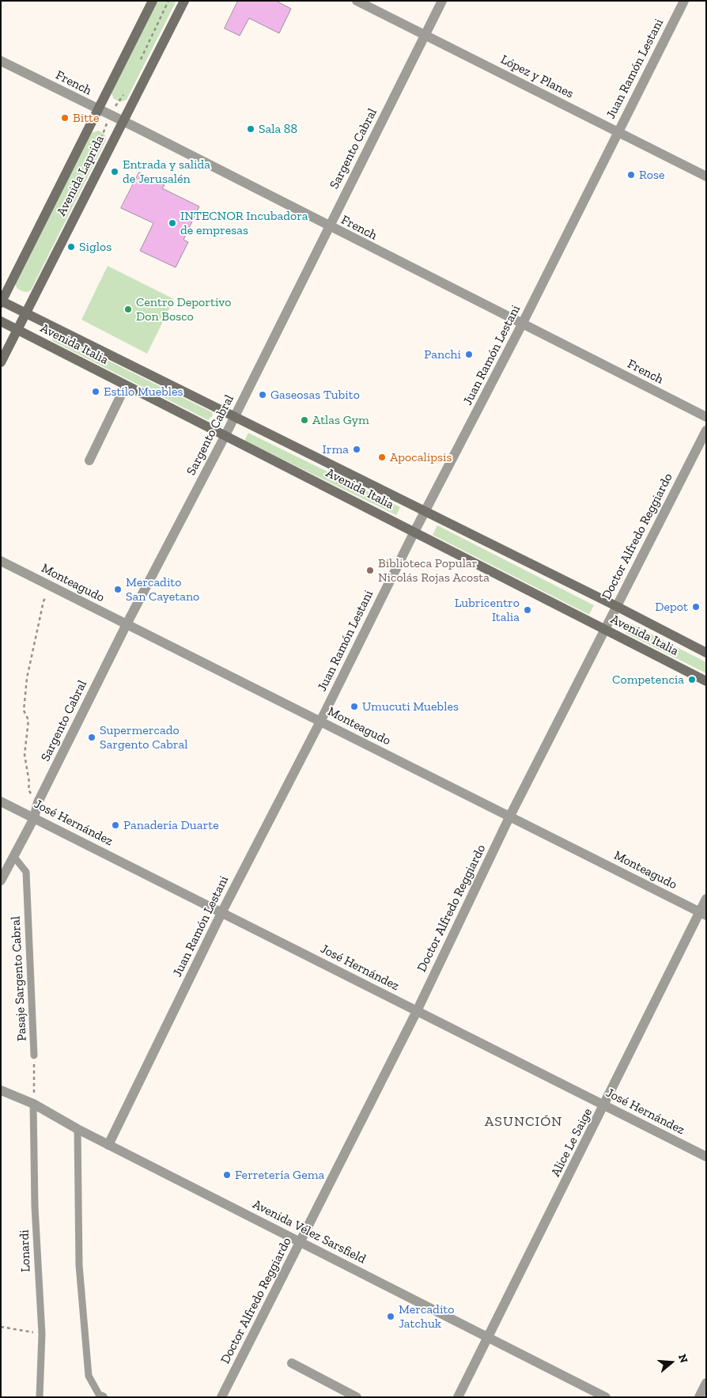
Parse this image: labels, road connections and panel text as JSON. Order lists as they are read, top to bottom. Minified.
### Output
{"streets":{"main road":["Avenida Laprida","Avenida Italia"],"street":["Juan Ramón Lestani","López y Planes","French","Sargento Cabral","Doctor Alfredo Reggiardo","Monteagudo","José Hernández","Alice Le Saige","Avenida Vélez Sarsfield"],"lane":["Pasaje Sargento Cabral","Lonardi"]},"crossings":[["Juan Ramón Lestani","López y Planes"],["Juan Ramón Lestani","French"],["Juan Ramón Lestani","Avenida Italia"],["Juan Ramón Lestani","Monteagudo"],["Juan Ramón Lestani","José Hernández"],["Juan Ramón Lestani","Avenida Vélez Sarsfield"],["López y Planes","Sargento Cabral"],["French","Sargento Cabral"],["French","Avenida Laprida"],["Sargento Cabral","Avenida Italia"],["Sargento Cabral","Monteagudo"],["Sargento Cabral","José Hernández"],["Sargento Cabral","Pasaje Sargento Cabral"],["Avenida Laprida","Avenida Italia"],["Avenida Italia","Doctor Alfredo Reggiardo"],["Doctor Alfredo Reggiardo","Monteagudo"],["Doctor Alfredo Reggiardo","José Hernández"],["Doctor Alfredo Reggiardo","Avenida Vélez Sarsfield"],["Monteagudo","Alice Le Saige"],["José Hernández","Alice Le Saige"],["Pasaje Sargento Cabral","Avenida Vélez Sarsfield"],["Pasaje Sargento Cabral","Lonardi"],["Alice Le Saige","Avenida Vélez Sarsfield"],["Avenida Vélez Sarsfield","Lonardi"]],"districts":["ASUNCIÓN"],"places":["Bitte","Sala 88","Entrada y salida de Jerusalén","Rose","INTECNOR Incubadora de empresas","Siglos","Centro Deportivo Don Bosco","Panchi","Estilo Muebles","Gaseosas Tubito","Atlas Gym","Irma","Apocalipsis","Biblioteca Popular Nicolás Rojas Acosta","Mercadito San Cayetano","Depot","Lubricentro Italia","Competencia","Umucuti Muebles","Supermercado Sargento Cabral","Panadería Duarte","Ferretería Gema","Mercadito Jatchuk"],"north":"right"}
